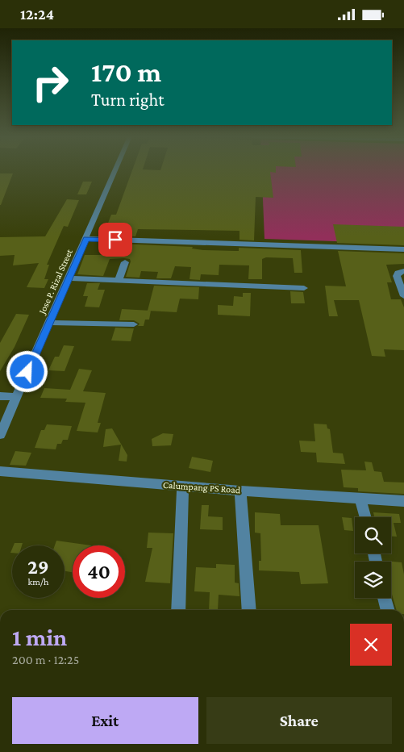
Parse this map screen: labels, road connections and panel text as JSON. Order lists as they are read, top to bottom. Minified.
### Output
{"streets":{"street":["Jose P. Rizal Street","Calumpang PS Road"]},"page":{"status":"12:24","turn":["170 m","Turn right"],"speed":"29 km/h","limit":"40","heading":["1 min","200 m · 12:25"],"buttons":["Exit","Share"]}}
